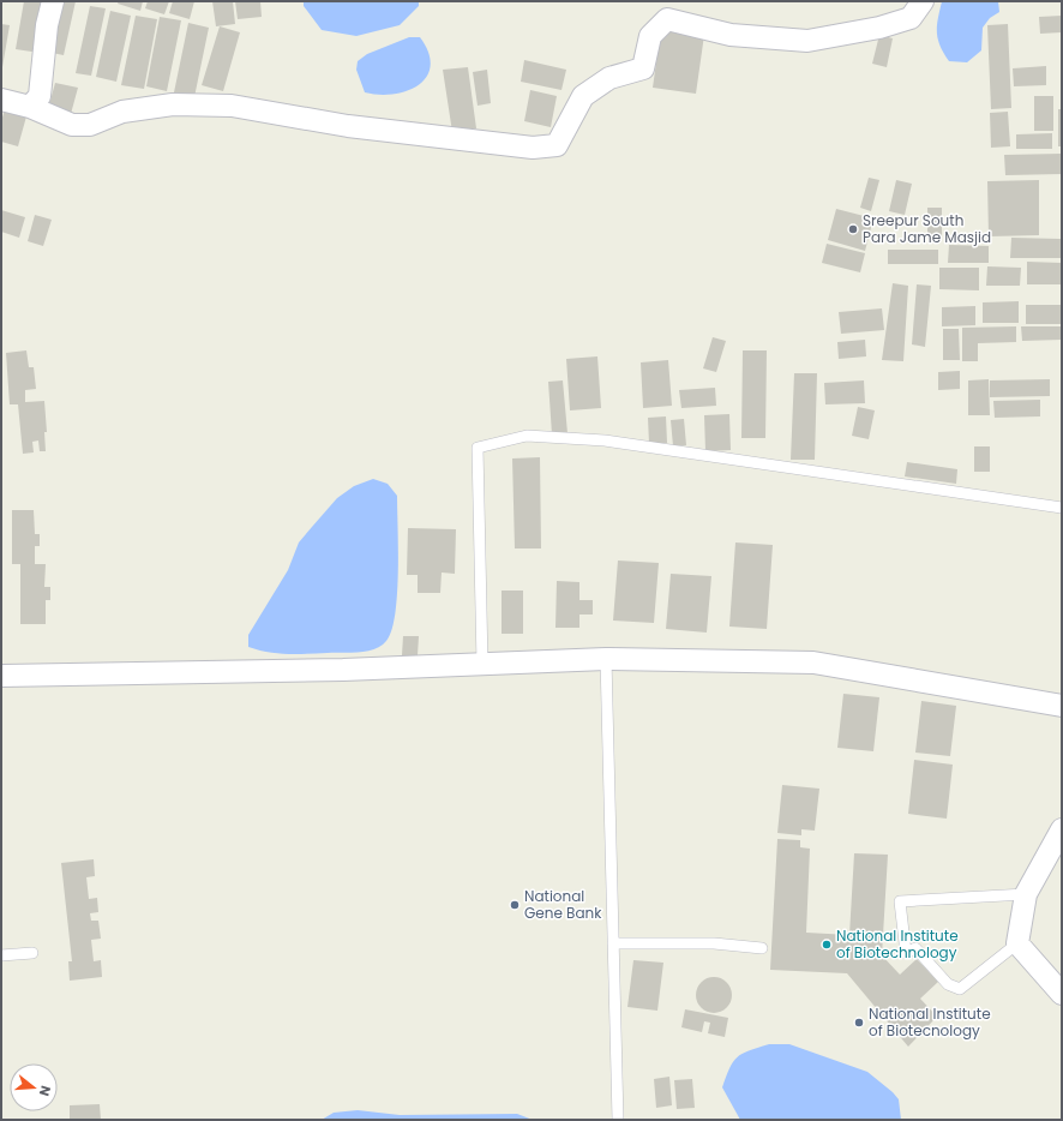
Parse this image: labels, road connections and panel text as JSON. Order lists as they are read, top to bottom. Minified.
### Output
{"places":["Sreepur South Para Jame Masjid","National Gene Bank","National Institute of Biotechnology","National Institute of Biotecnology"],"north":"right"}
